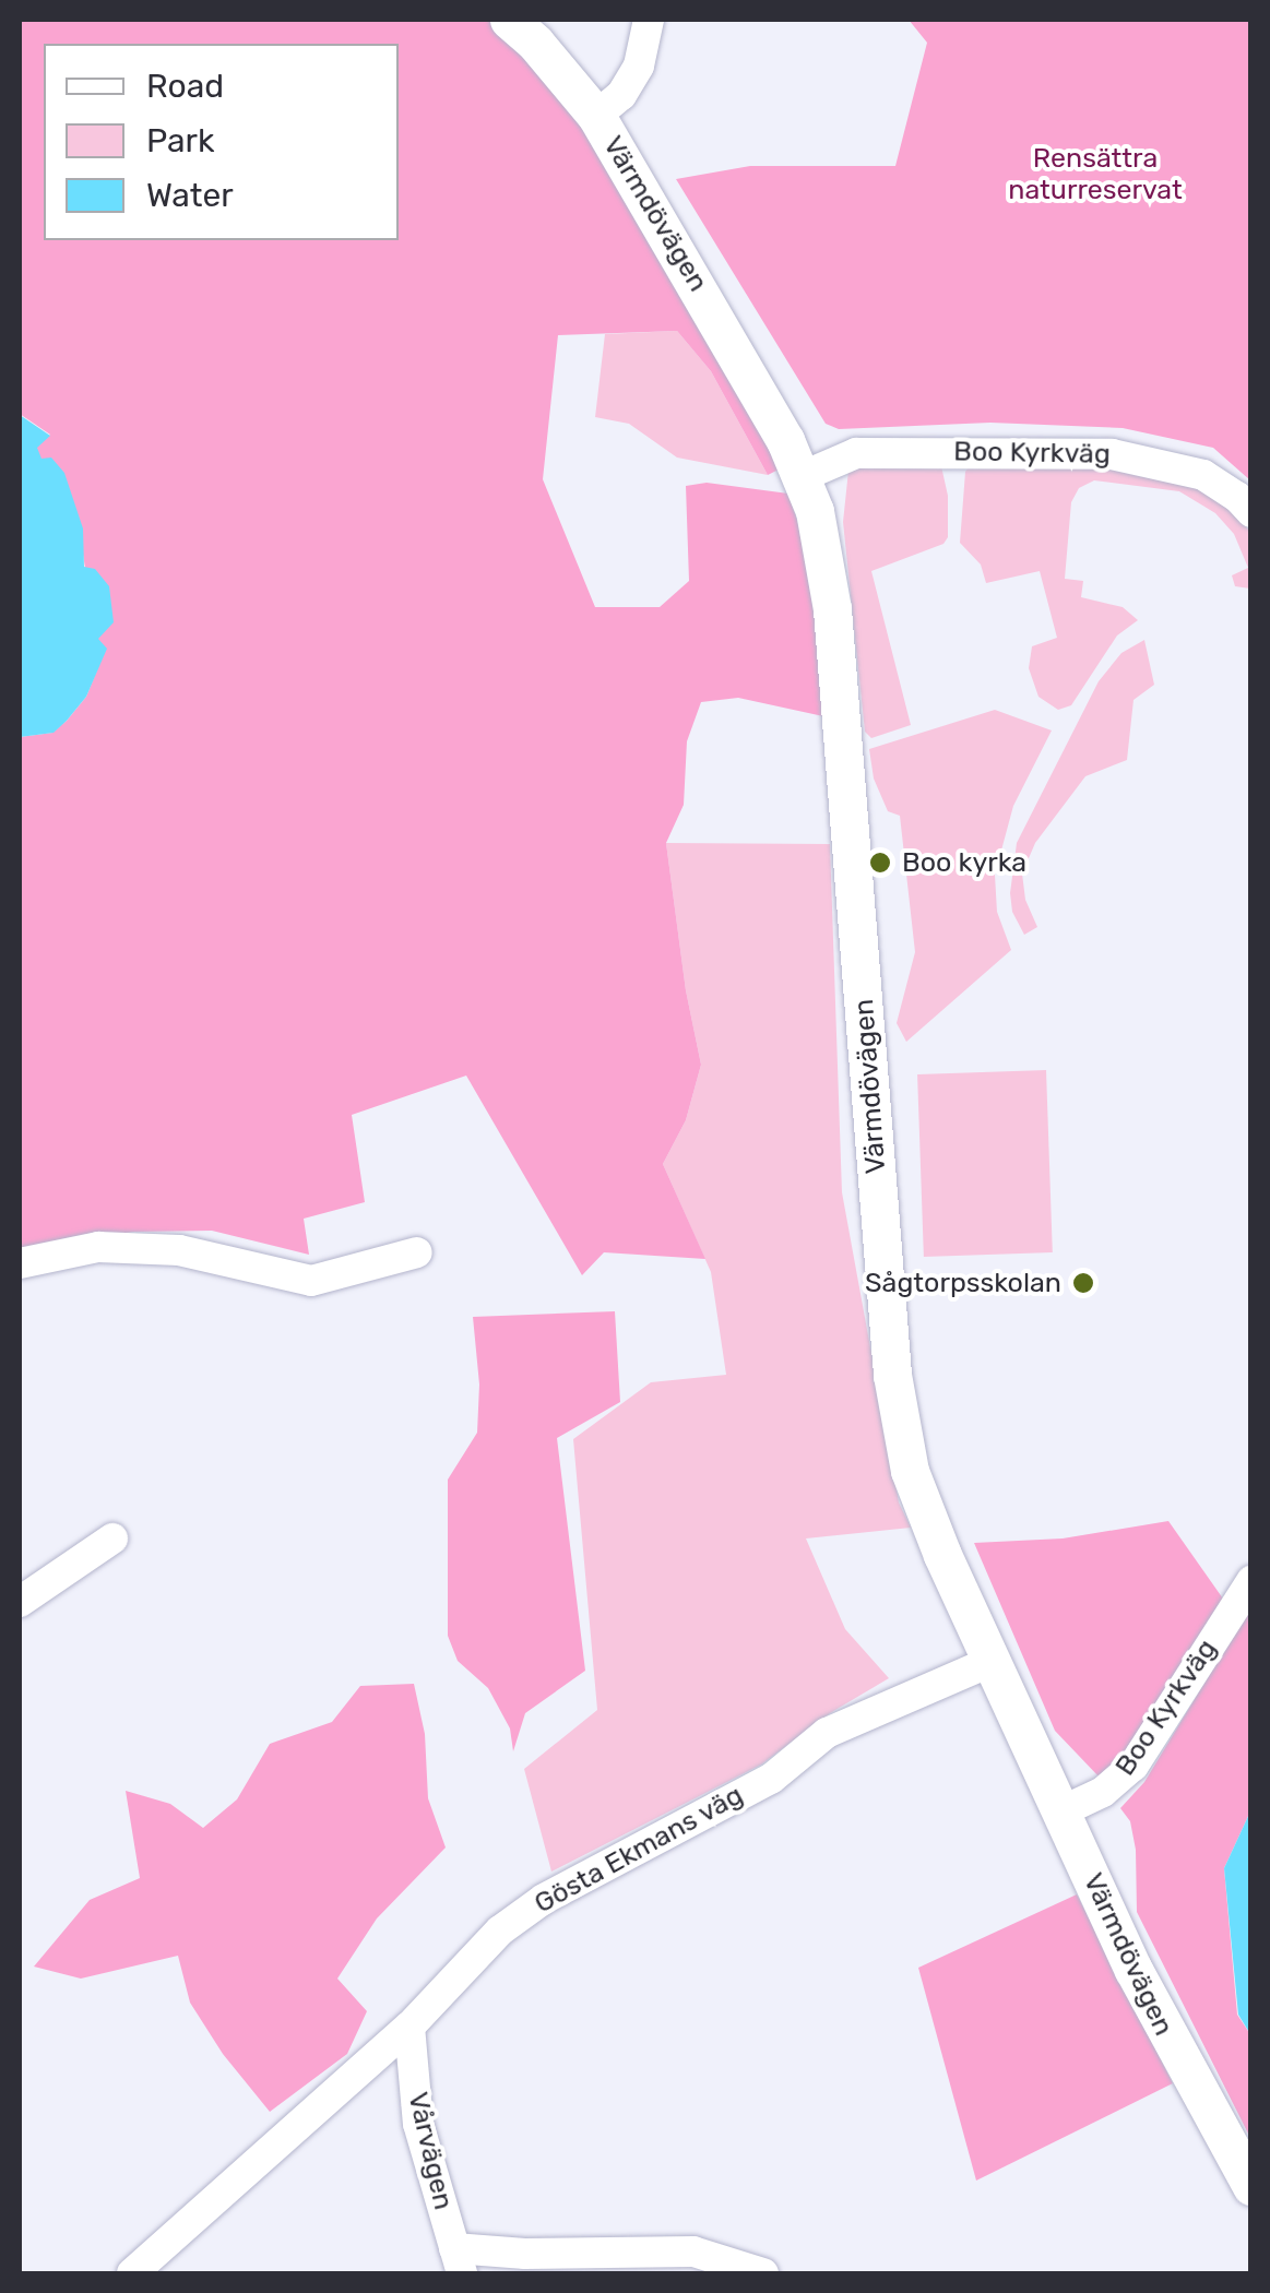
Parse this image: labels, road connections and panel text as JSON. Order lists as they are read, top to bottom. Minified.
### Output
{"streets":{"main road":["Värmdövägen"],"street":["Boo Kyrkväg","Gösta Ekmans väg","Vårvägen"]},"crossings":[["Värmdövägen","Boo Kyrkväg"],["Värmdövägen","Gösta Ekmans väg"],["Gösta Ekmans väg","Vårvägen"]],"parks":["Rensättra naturreservat"],"places":["Boo kyrka","Sågtorpsskolan"],"legend":["Road","Park","Water"]}
